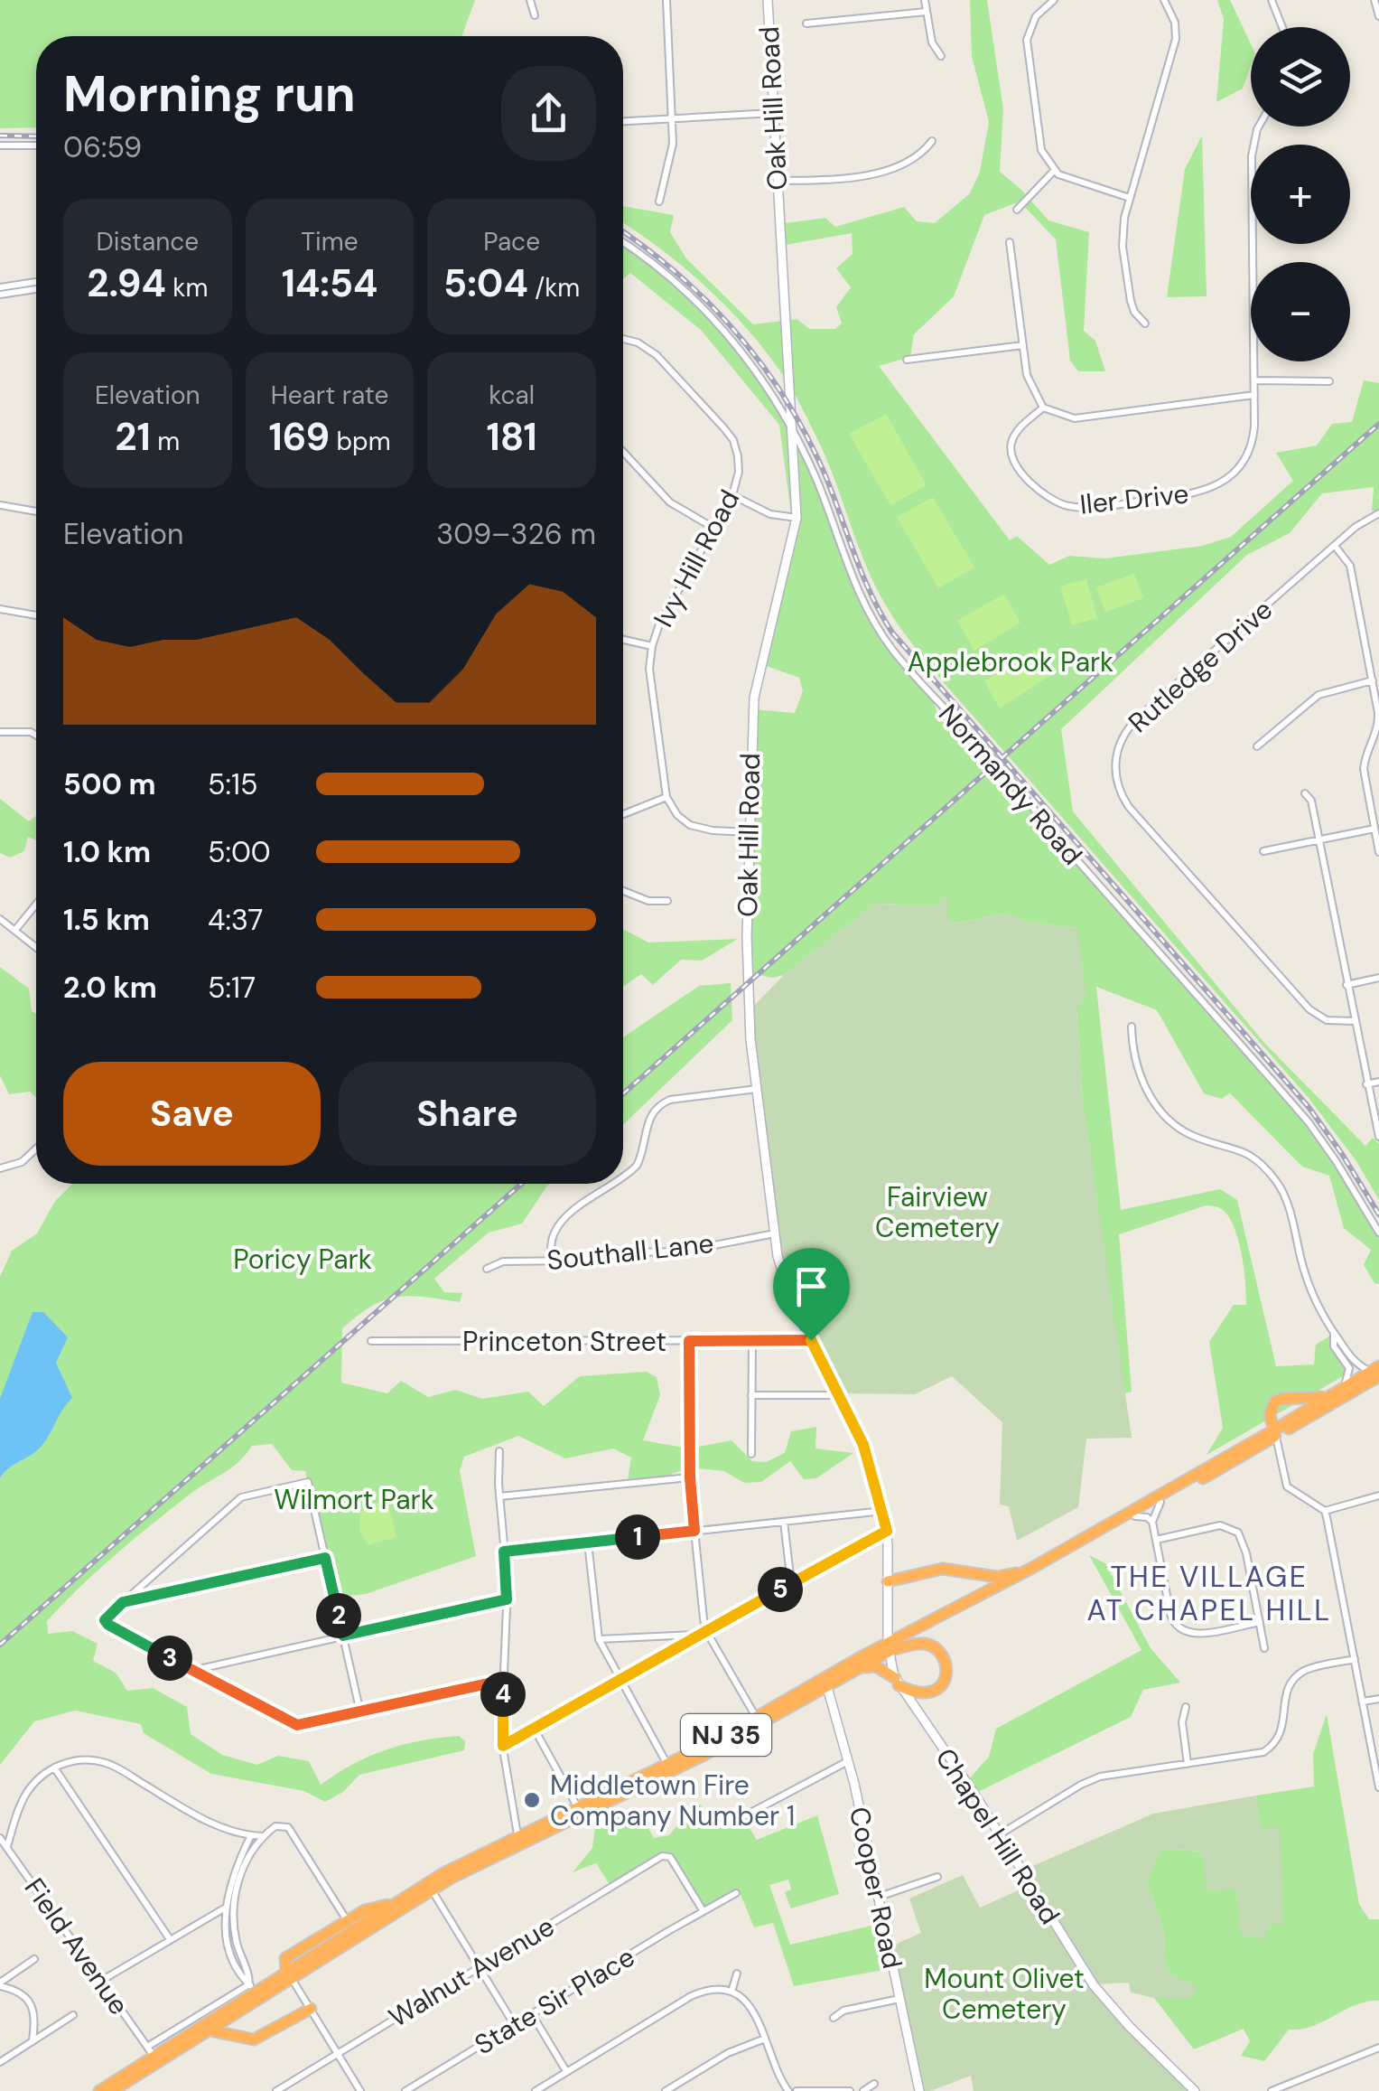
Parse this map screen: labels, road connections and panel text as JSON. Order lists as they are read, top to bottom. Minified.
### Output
{"streets":{"highway":["NJ 35"],"street":["Oak Hill Road","Iler Drive","Ivy Hill Road","Rutledge Drive","Normandy Road","Southall Lane","Princeton Street","Chapel Hill Road","Cooper Road","Field Avenue","Walnut Avenue","State Sir Place"]},"crossings":[["Oak Hill Road","Normandy Road"],["Oak Hill Road","Southall Lane"],["Oak Hill Road","Princeton Street"],["Oak Hill Road","NJ 35"],["Oak Hill Road","Chapel Hill Road"],["NJ 35","Chapel Hill Road"],["NJ 35","Cooper Road"],["NJ 35","Field Avenue"],["Walnut Avenue","State Sir Place"]],"districts":["THE VILLAGE AT CHAPEL HILL"],"parks":["Applebrook Park","Fairview Cemetery","Poricy Park","Wilmort Park","Mount Olivet Cemetery"],"places":["Middletown Fire Company Number 1"],"page":{"map_buttons":["+","−"],"heading":["Morning run","06:59"],"stats":[["Distance","2.94 km"],["Time","14:54"],["Pace","5:04 /km"],["Elevation","21 m"],["Heart rate","169 bpm"],["kcal","181"]],"chart":["Elevation","309–326 m"],"list":[{"name":"500 m","note":"5:15"},{"name":"1.0 km","note":"5:00"},{"name":"1.5 km","note":"4:37"},{"name":"2.0 km","note":"5:17"}],"buttons":["Save","Share"],"pins":["1","5","2","3","4"]}}
